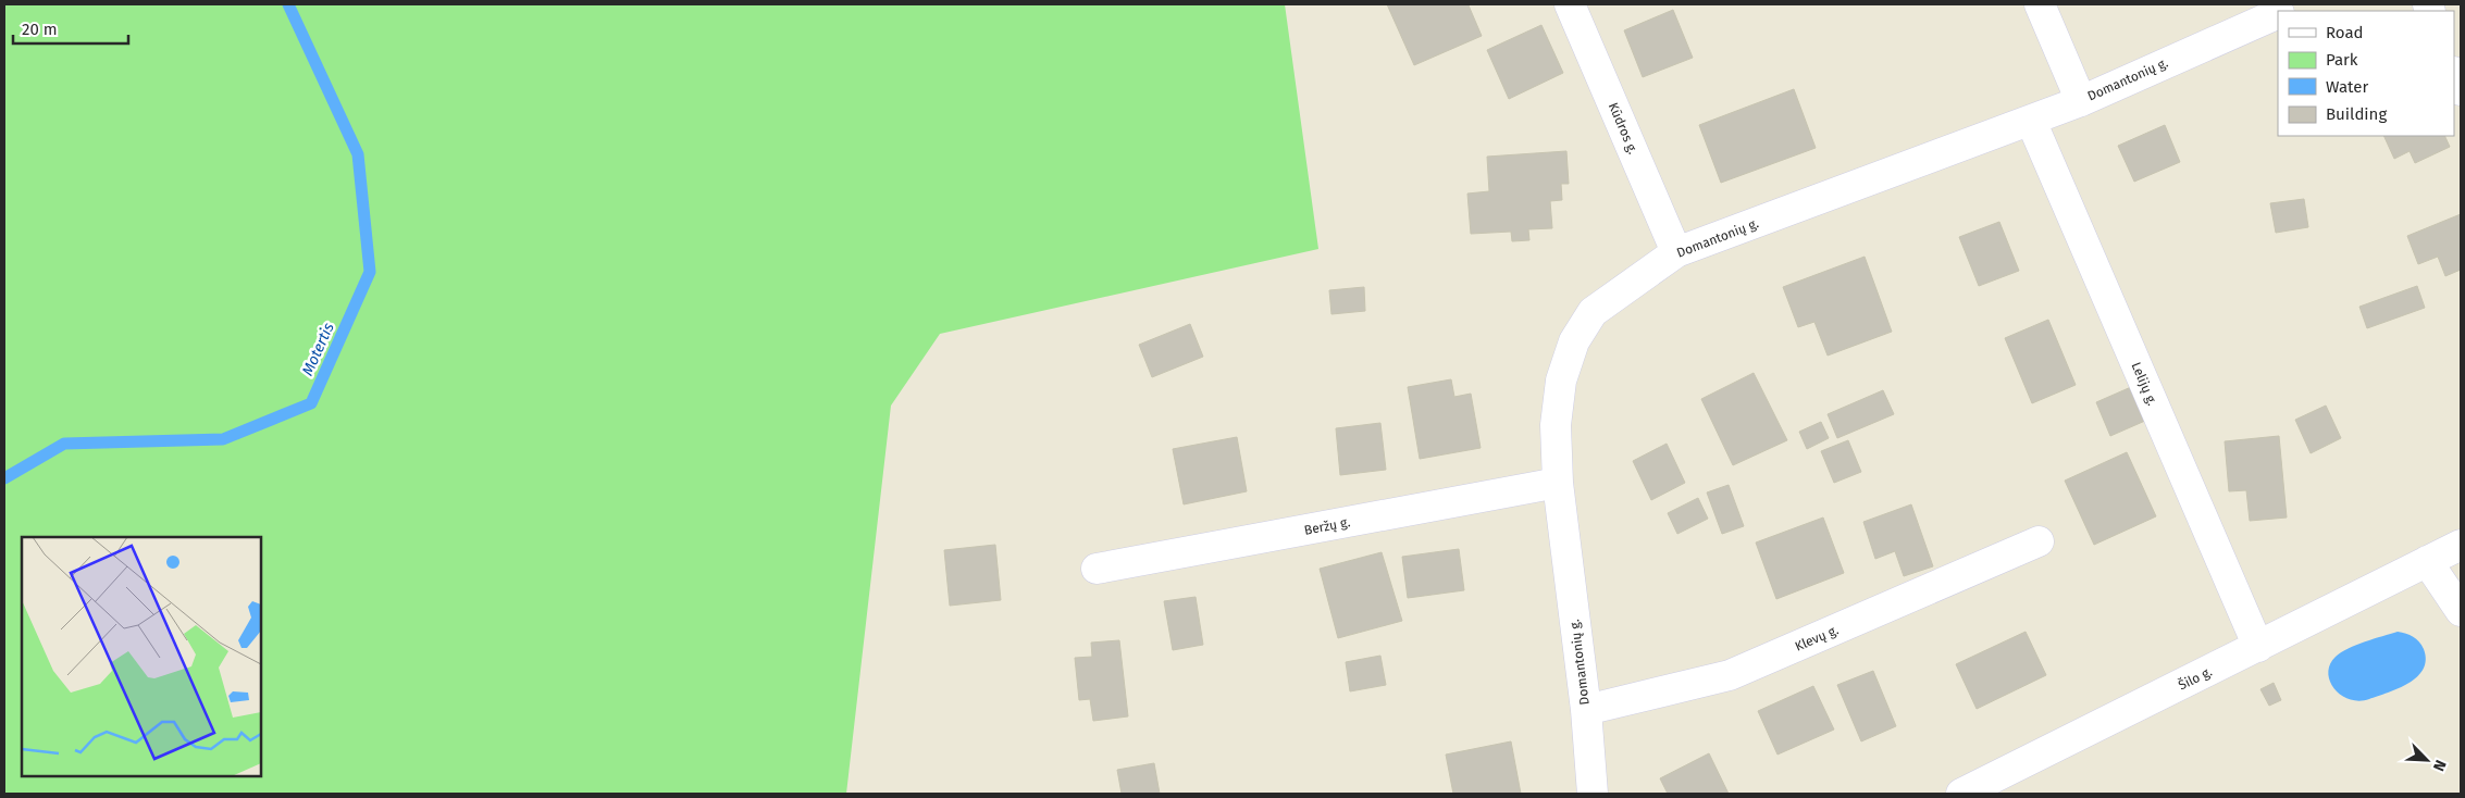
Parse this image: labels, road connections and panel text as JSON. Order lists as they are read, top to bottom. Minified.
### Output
{"streets":{"street":["Domantonių g.","Kūdros g.","Lelijų g.","Beržų g.","Klevų g.","Šilo g."]},"crossings":[["Domantonių g.","Kūdros g."],["Domantonių g.","Lelijų g."],["Domantonių g.","Beržų g."],["Domantonių g.","Klevų g."],["Lelijų g.","Šilo g."]],"water":["Motertis"],"legend":["Road","Park","Water","Building"],"scale_bar":"20 m","north":"bottom right"}
